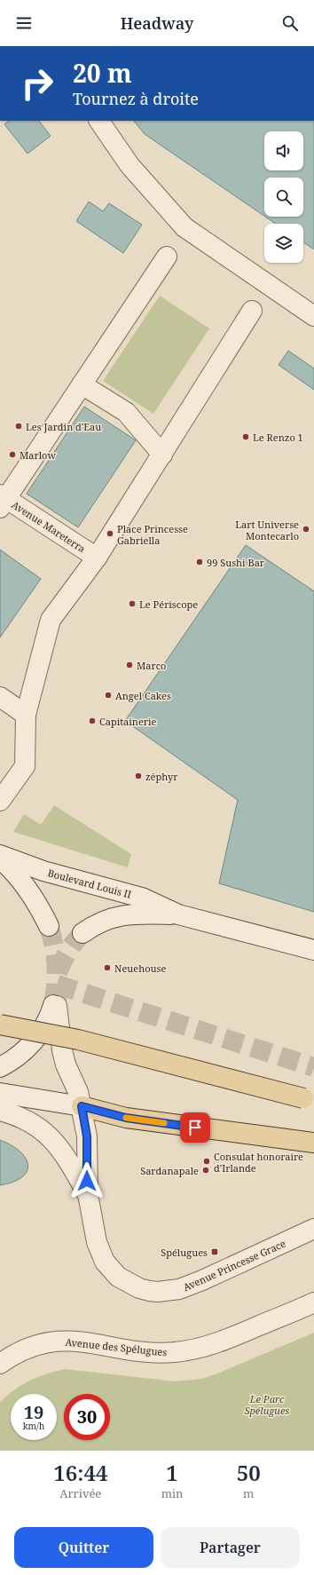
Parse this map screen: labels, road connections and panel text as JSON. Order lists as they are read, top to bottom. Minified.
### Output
{"streets":{"street":["Avenue Mareterra","Boulevard Louis II","Avenue Princesse Grace","Avenue des Spélugues"]},"parks":["Le Parc Spélugues"],"places":{"other":["Les Jardin d'Eau","Le Renzo 1","Marlow","Lart Universe Montecarlo","Place Princesse Gabriella","99 Sushi Bar","Le Périscope","Marco","Angel Cakes","Capitainerie","zēphyr","Neuehouse","Consulat honoraire d'Irlande","Sardanapale"],"transit":["Spélugues"]},"page":{"header":"Headway","turn":["20 m","Tournez à droite"],"speed":"19 km/h","limit":"30","eta":["16:44","Arrivée","1","min","50","m"],"buttons":["Quitter","Partager"]}}
